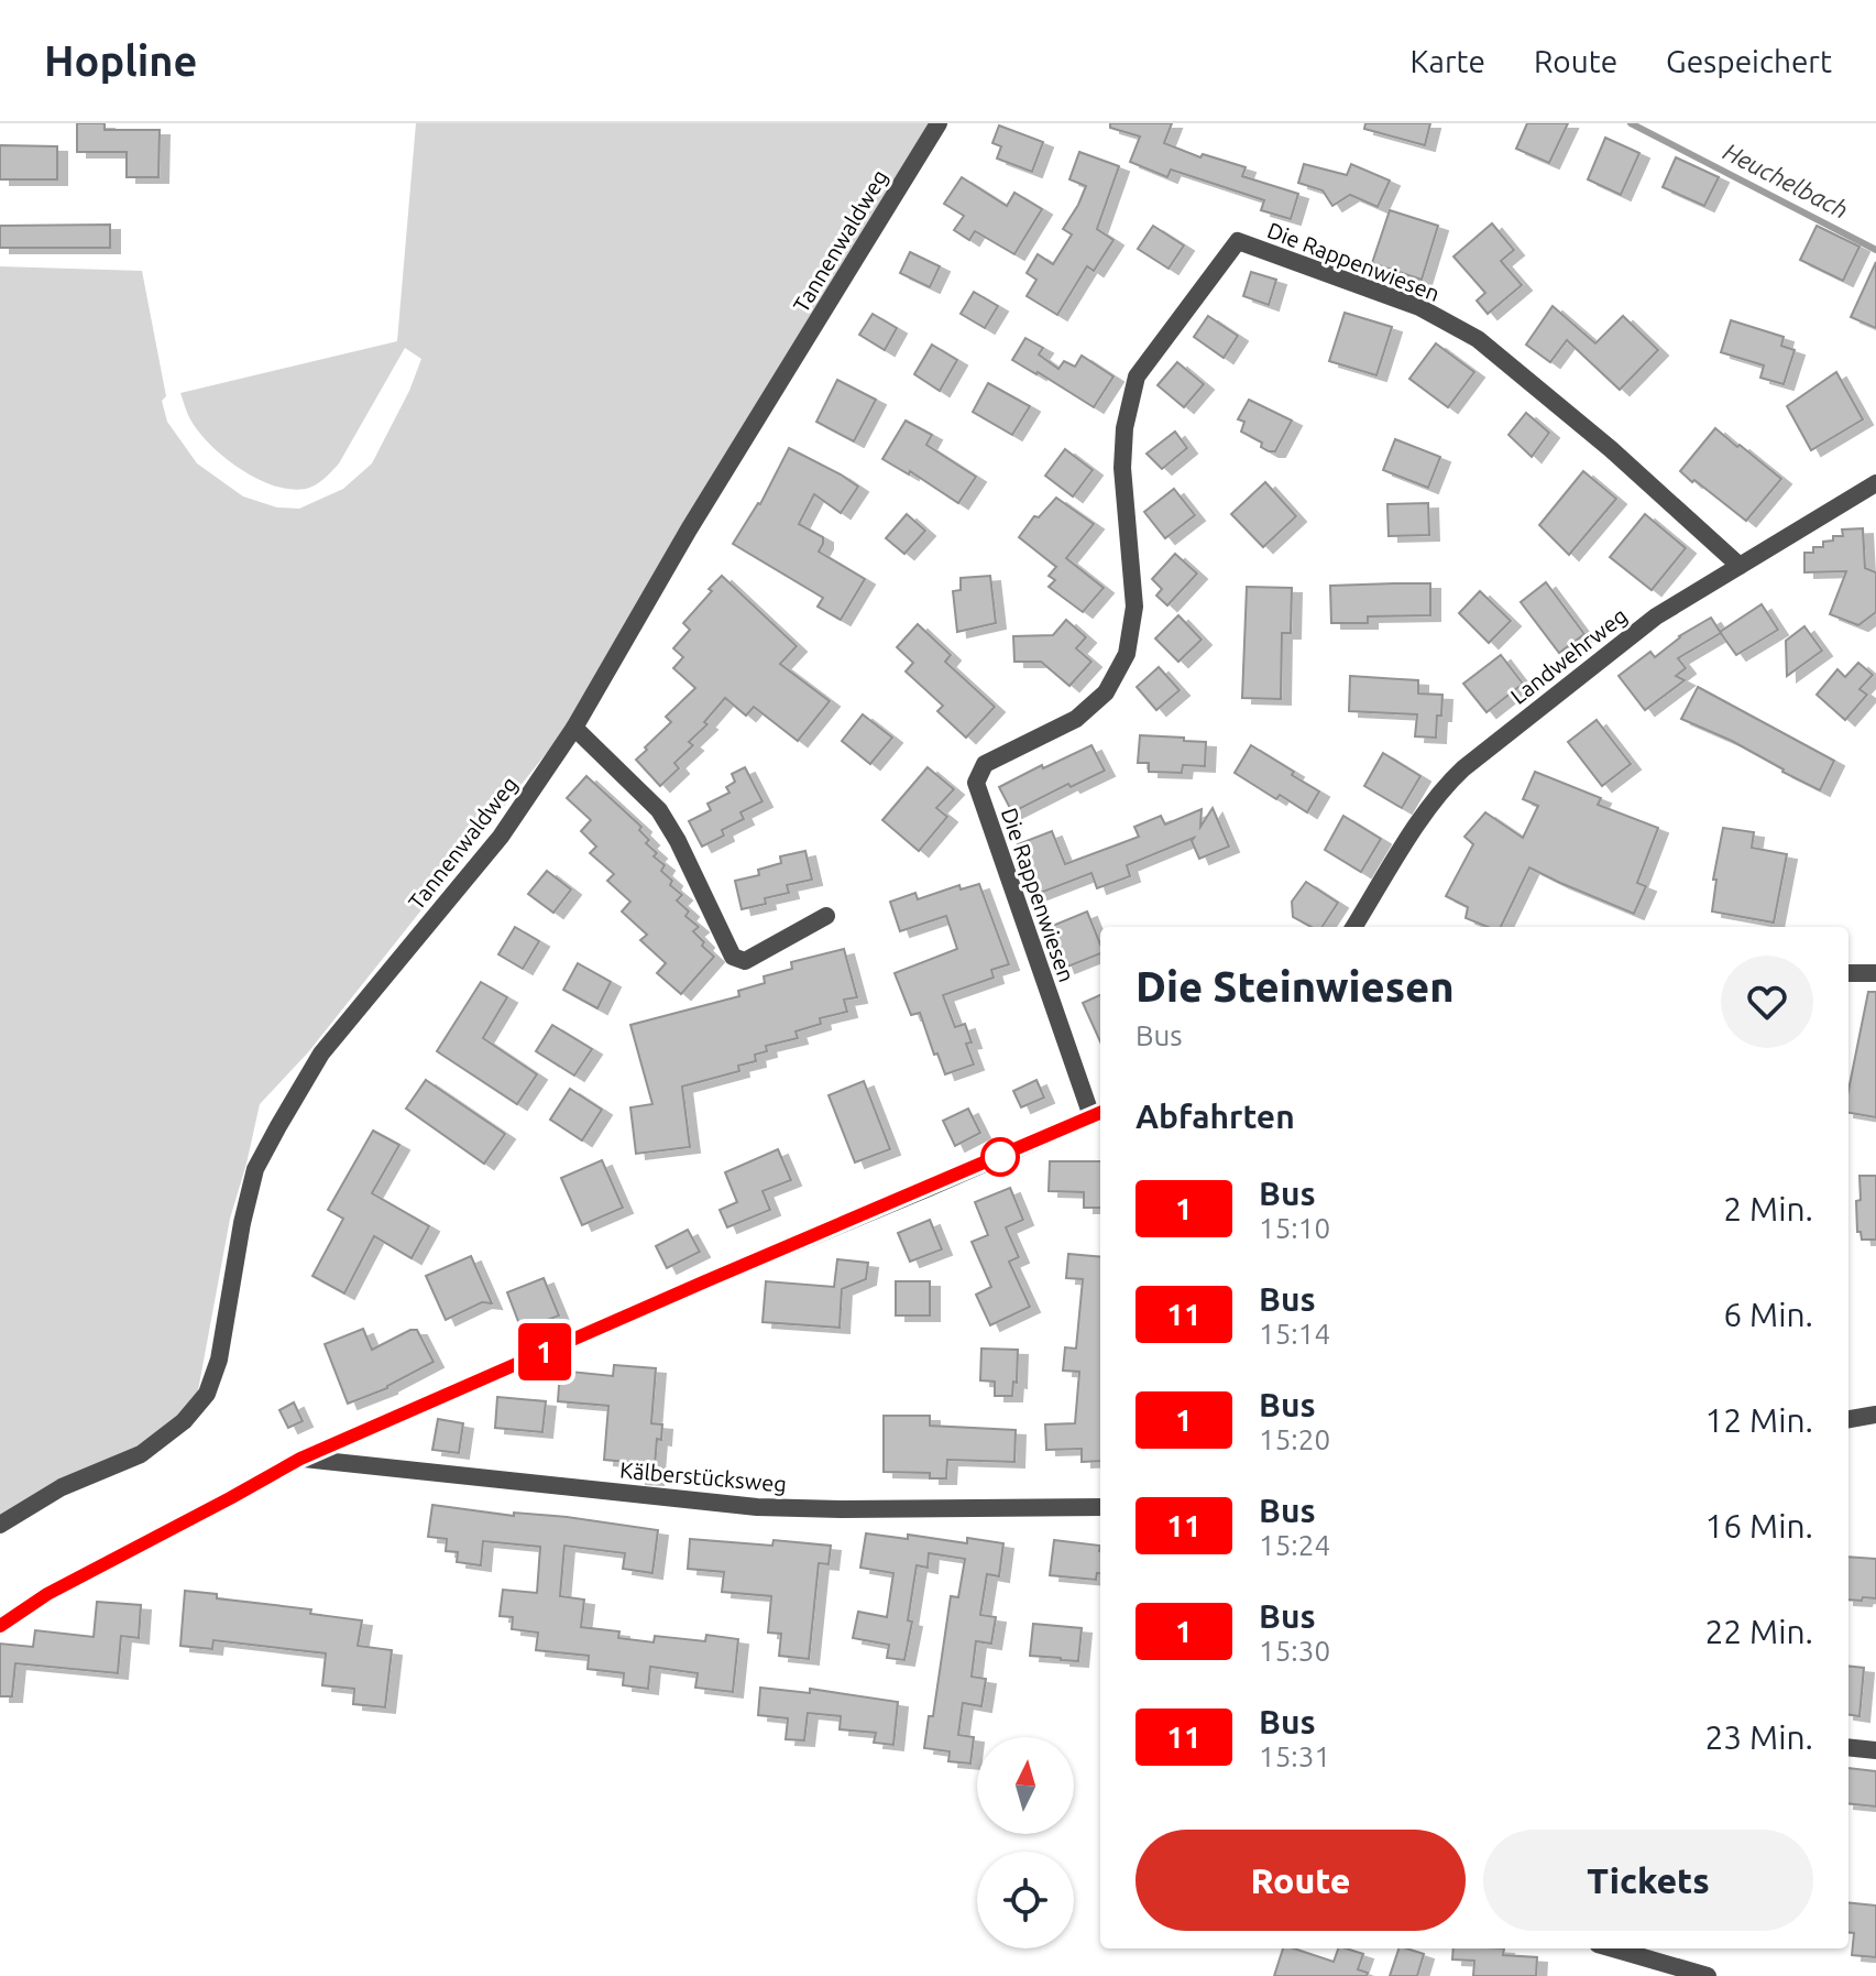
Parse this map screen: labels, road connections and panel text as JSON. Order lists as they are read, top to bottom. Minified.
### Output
{"streets":{"street":["Tannenwaldweg","Die Rappenwiesen","Landwehrweg","Kälberstücksweg"]},"crossings":[["Die Rappenwiesen","Landwehrweg"]],"water":["Heuchelbach"],"lines":["bus line 1"],"north":"top","page":{"header":"Hopline","nav":["Karte","Route","Gespeichert"],"on_map":"1","heading":[["Die Steinwiesen","Bus"],"Abfahrten"],"list":[{"mark":"1","name":"Bus","note":"15:10","value":"2 Min."},{"mark":"11","name":"Bus","note":"15:14","value":"6 Min."},{"mark":"1","name":"Bus","note":"15:20","value":"12 Min."},{"mark":"11","name":"Bus","note":"15:24","value":"16 Min."},{"mark":"1","name":"Bus","note":"15:30","value":"22 Min."},{"mark":"11","name":"Bus","note":"15:31","value":"23 Min."}],"buttons":["Route","Tickets"]}}
